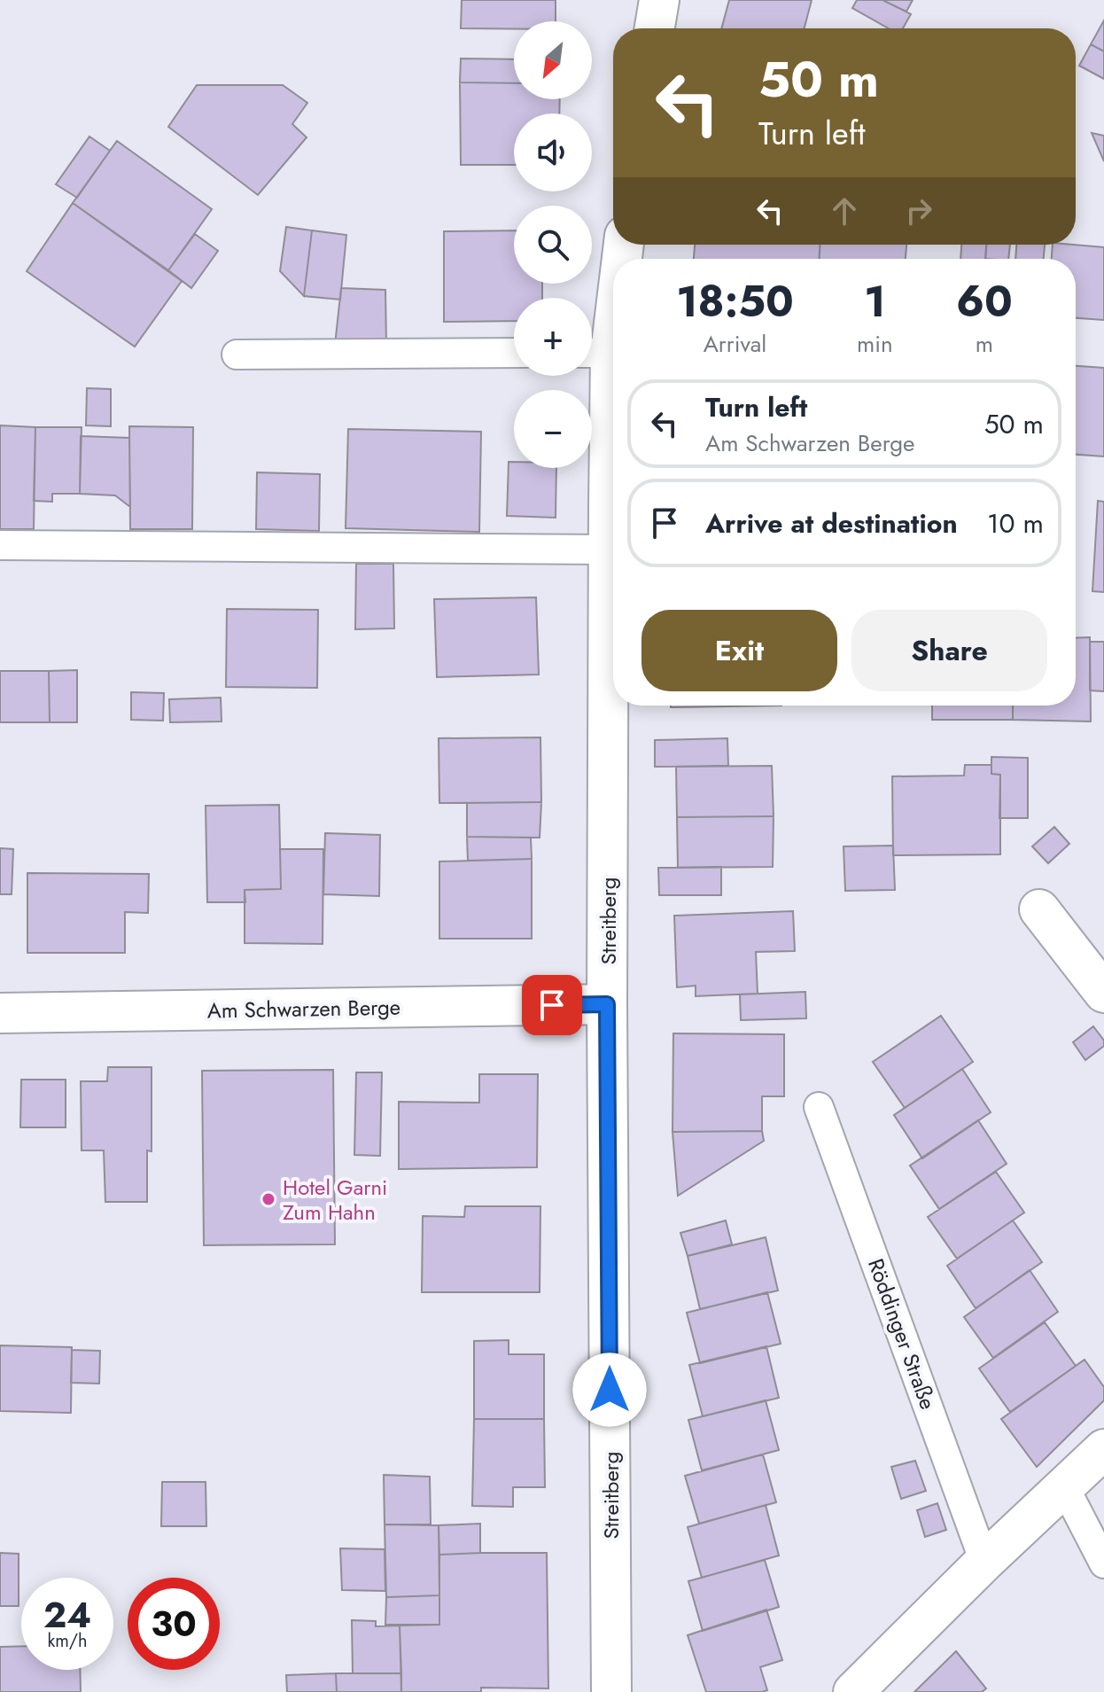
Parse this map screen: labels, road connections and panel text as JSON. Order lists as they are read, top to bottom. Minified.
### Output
{"streets":{"street":["Streitberg","Am Schwarzen Berge"],"lane":["Röddinger Straße"]},"crossings":[["Streitberg","Am Schwarzen Berge"]],"places":["Hotel Garni Zum Hahn"],"north":"bottom left","page":{"map_buttons":["+","−"],"turn":["50 m","Turn left"],"eta":["18:50","Arrival","1","min","60","m"],"list":[{"name":"Turn left","note":"Am Schwarzen Berge","value":"50 m"},{"name":"Arrive at destination","value":"10 m"}],"buttons":["Exit","Share"],"speed":"24 km/h","limit":"30"}}
